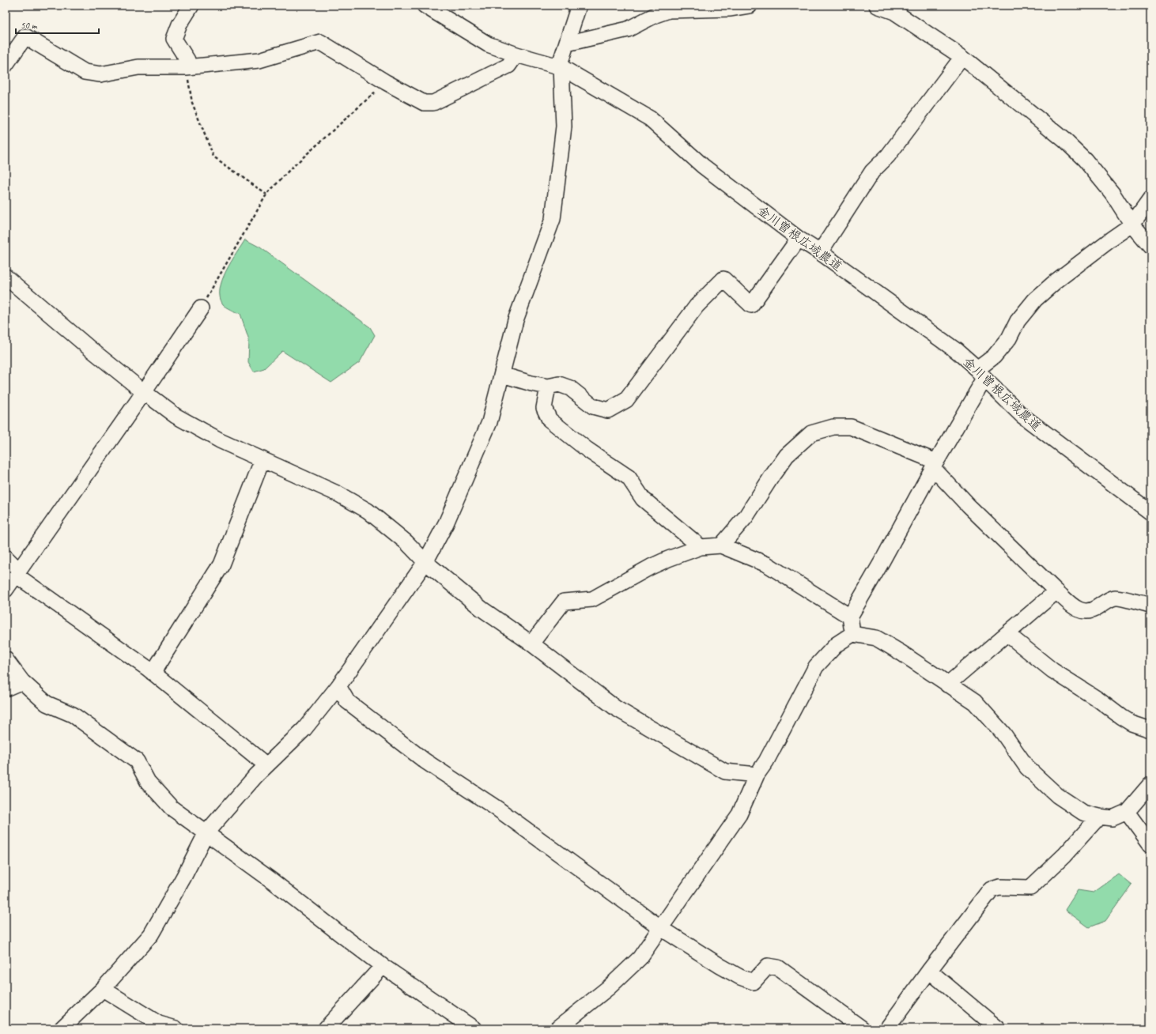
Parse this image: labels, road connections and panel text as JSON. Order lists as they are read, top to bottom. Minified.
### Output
{"streets":{"street":["金川曽根広域農道"]},"scale_bar":"50 m"}
